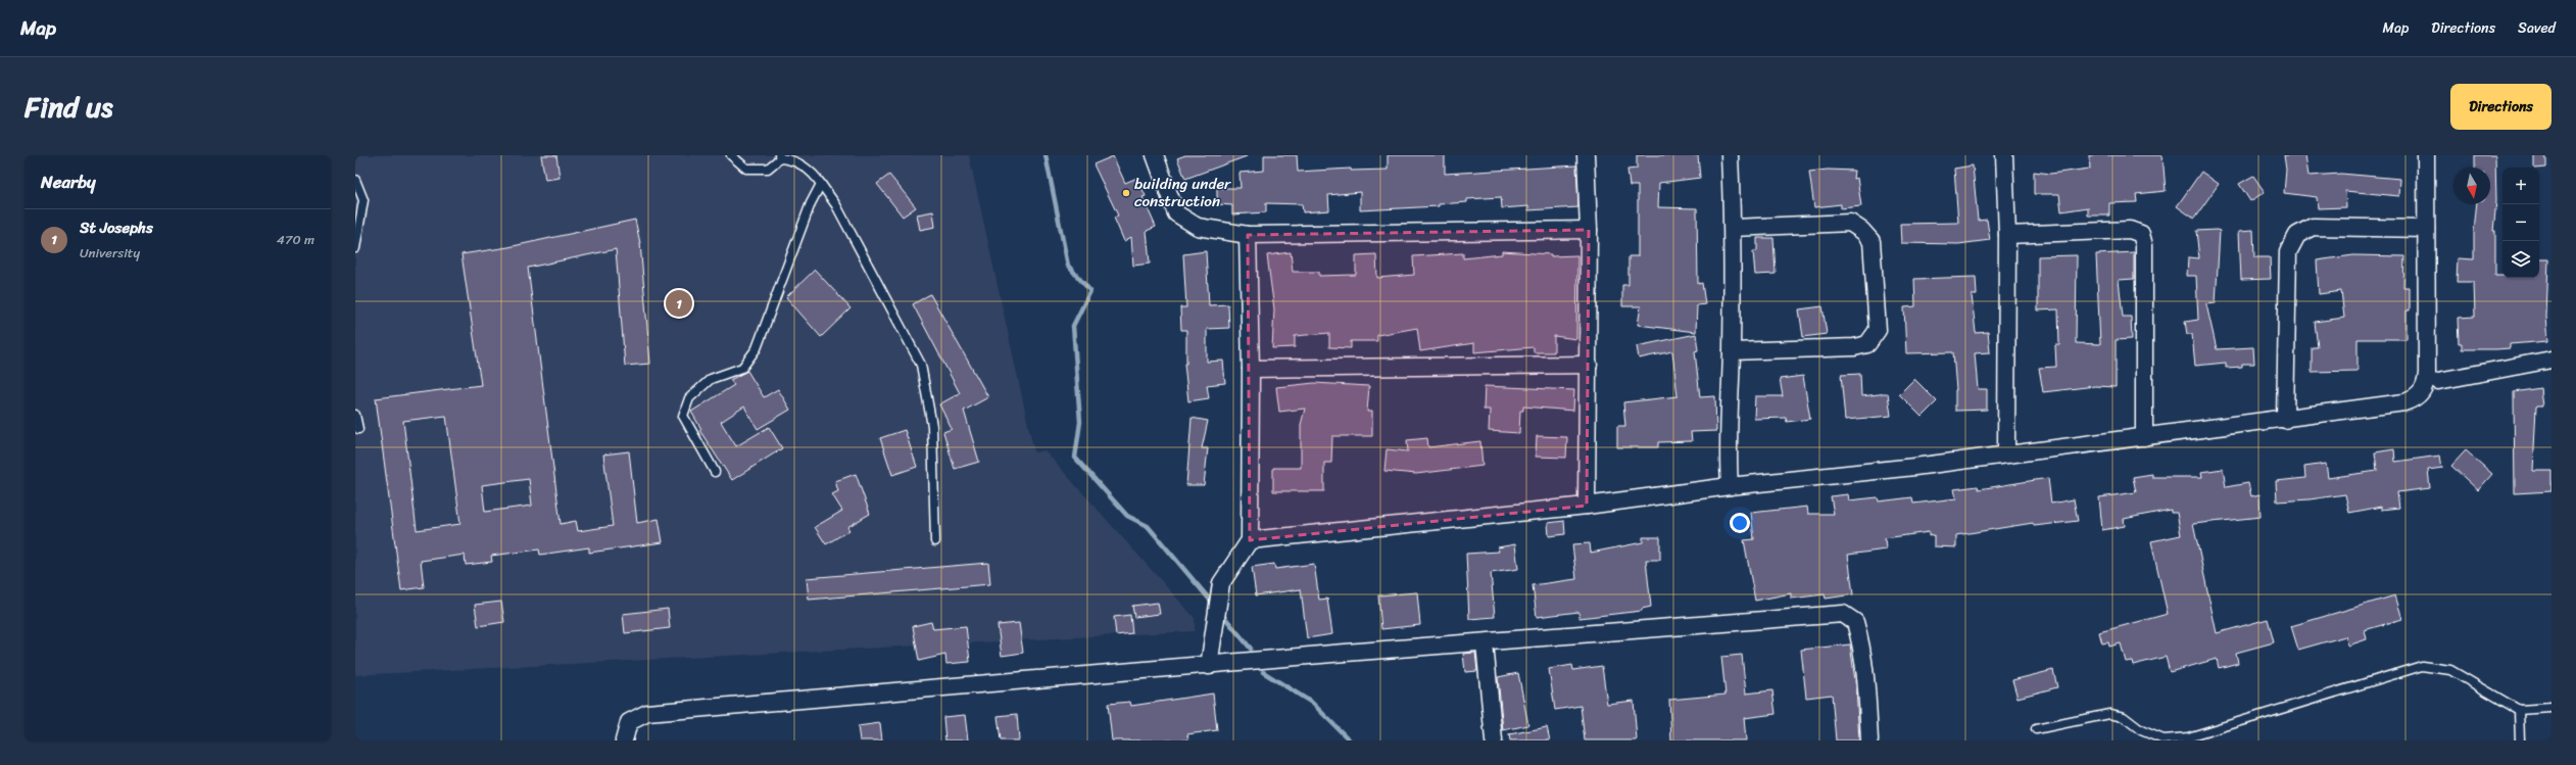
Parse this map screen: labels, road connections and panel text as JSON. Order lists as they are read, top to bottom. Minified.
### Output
{"places":["building under construction"],"north":"bottom","page":{"header":"Map","nav":["Map","Directions","Saved"],"title":"Find us","buttons":"Directions","heading":"Nearby","map_buttons":["+","−"],"list":[{"mark":"1","name":"St Josephs","note":"University","value":"470 m"}],"pins":"1"}}
